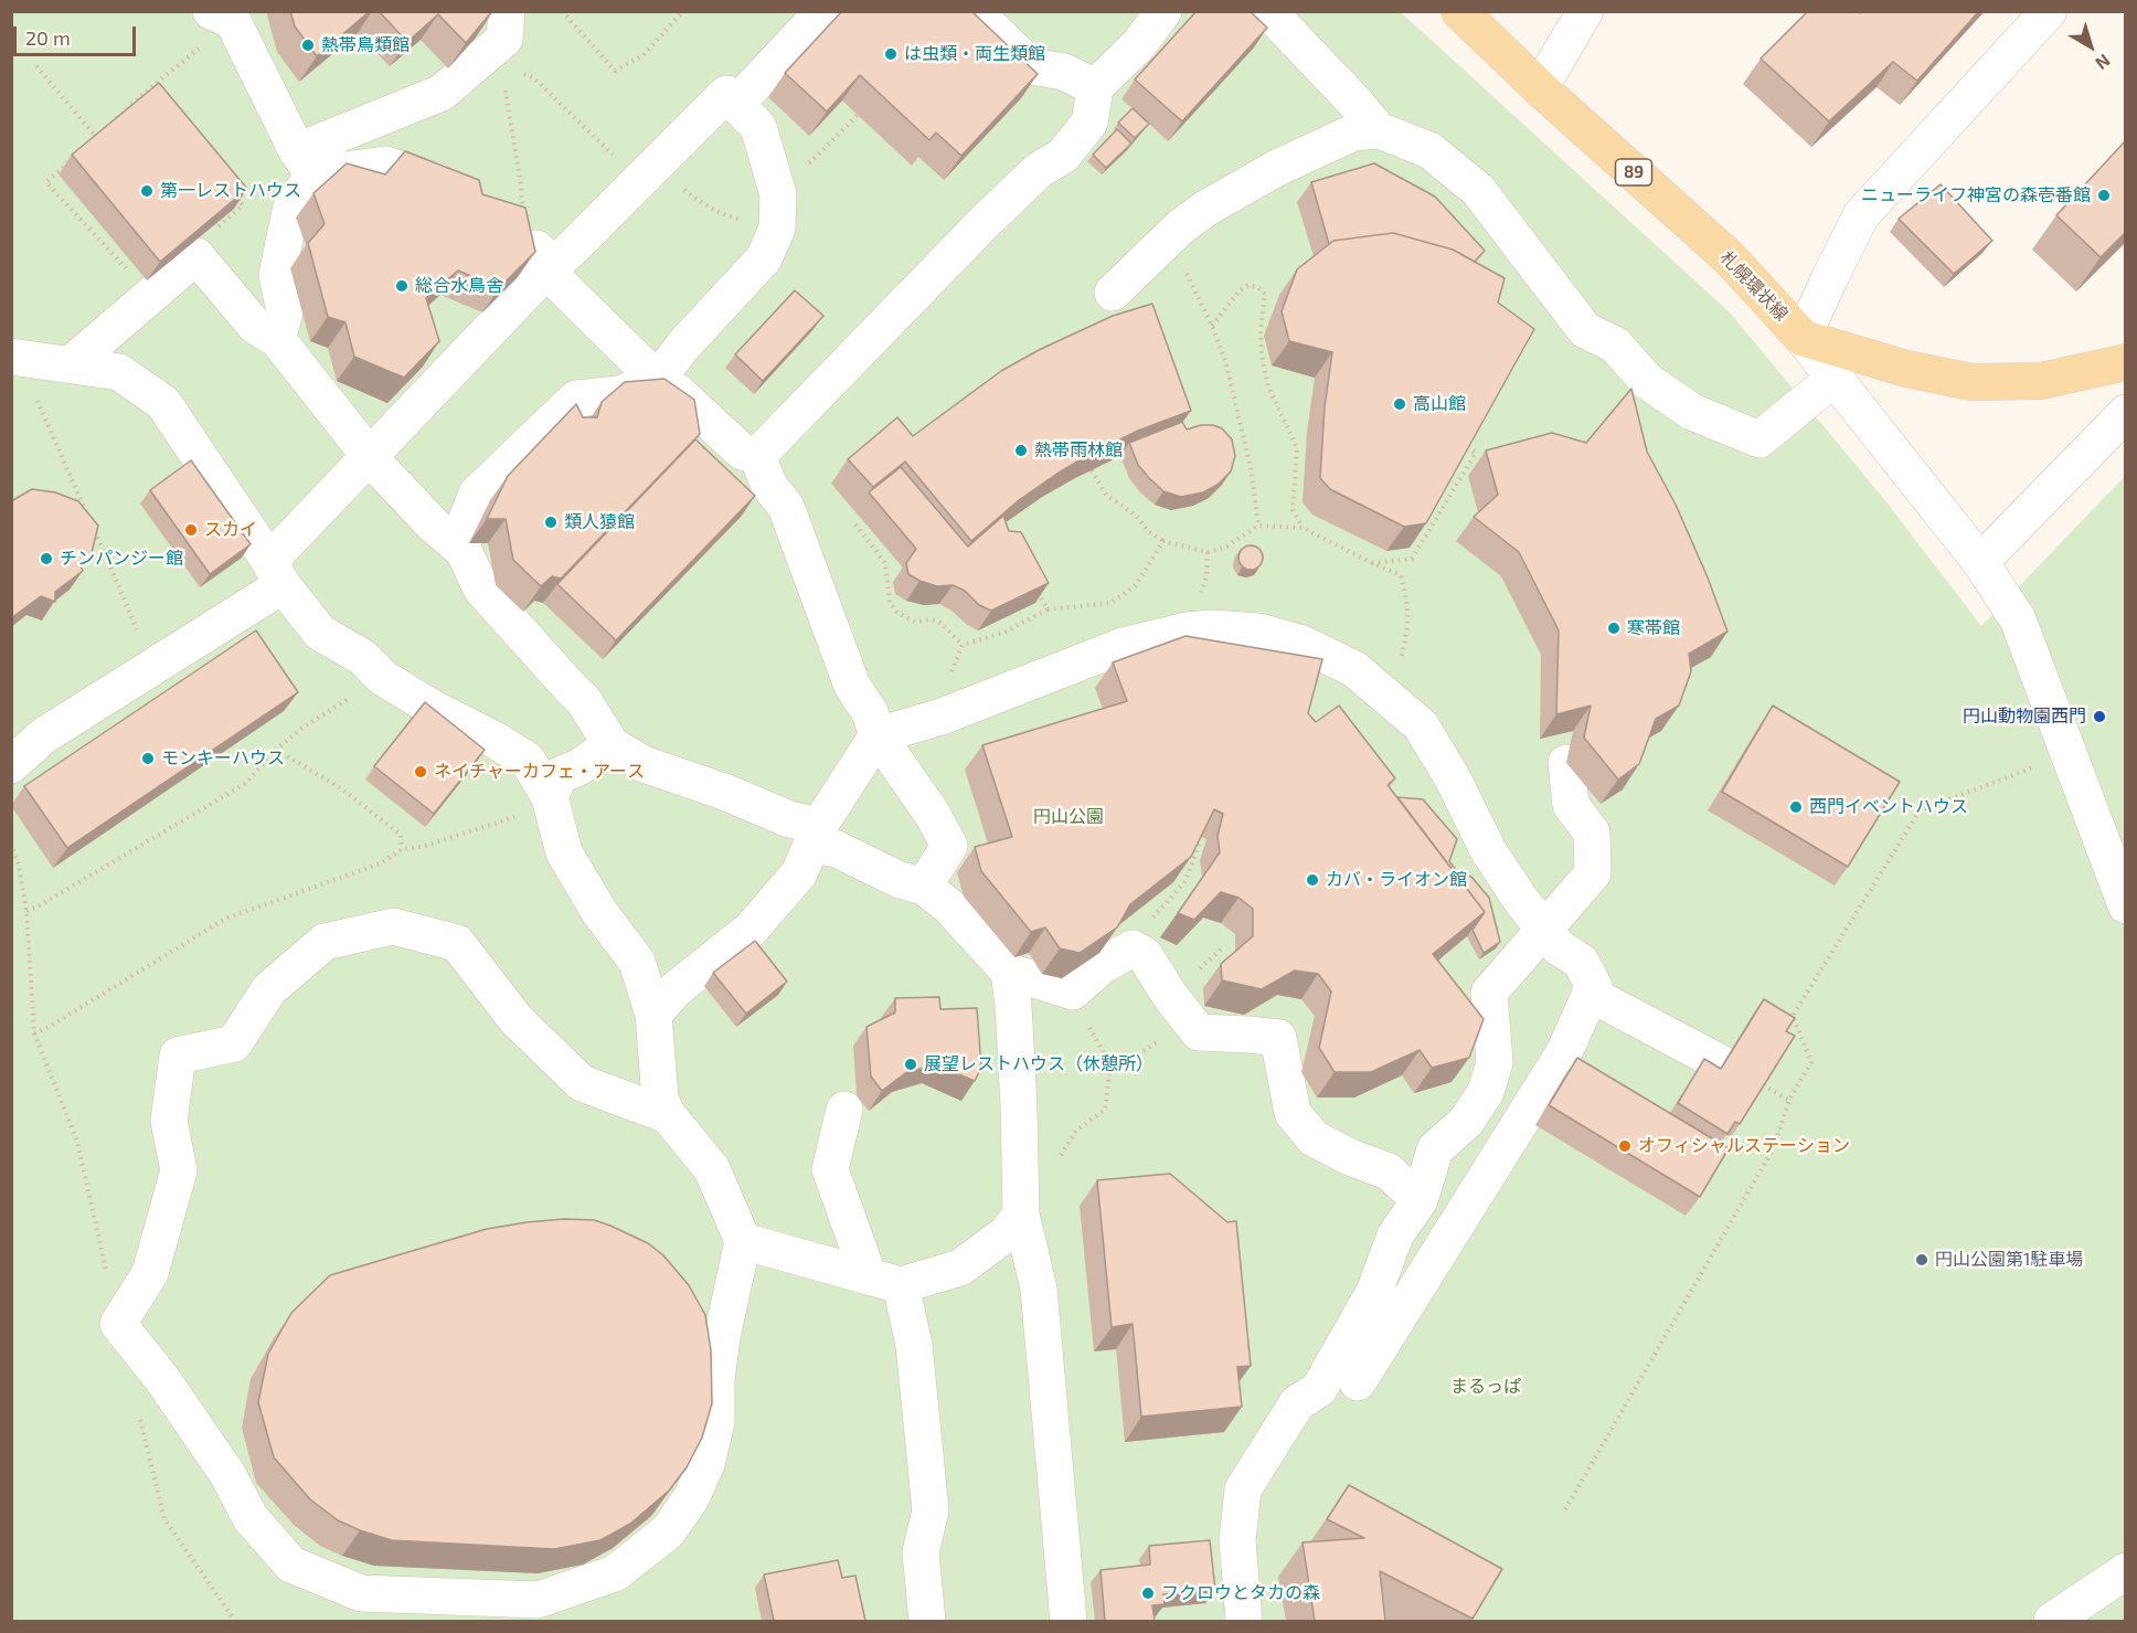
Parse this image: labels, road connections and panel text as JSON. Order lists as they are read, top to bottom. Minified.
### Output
{"streets":{"main road":["89","札幌環状線"]},"parks":["円山公園","まるっぱ"],"places":["熱帯鳥類館","は虫類・両生類館","第一レストハウス","ニューライフ神宮の森壱番館","総合水鳥舎","高山館","熱帯雨林館","類人猿館","スカイ","チンパンジー館","寒帯館","円山動物園西門","モンキーハウス","ネイチャーカフェ・アース","西門イベントハウス","カバ・ライオン館","展望レストハウス（休憩所）","オフィシャルステーション","円山公園第1駐車場","フクロウとタカの森"],"scale_bar":"20 m","north":"bottom right"}
